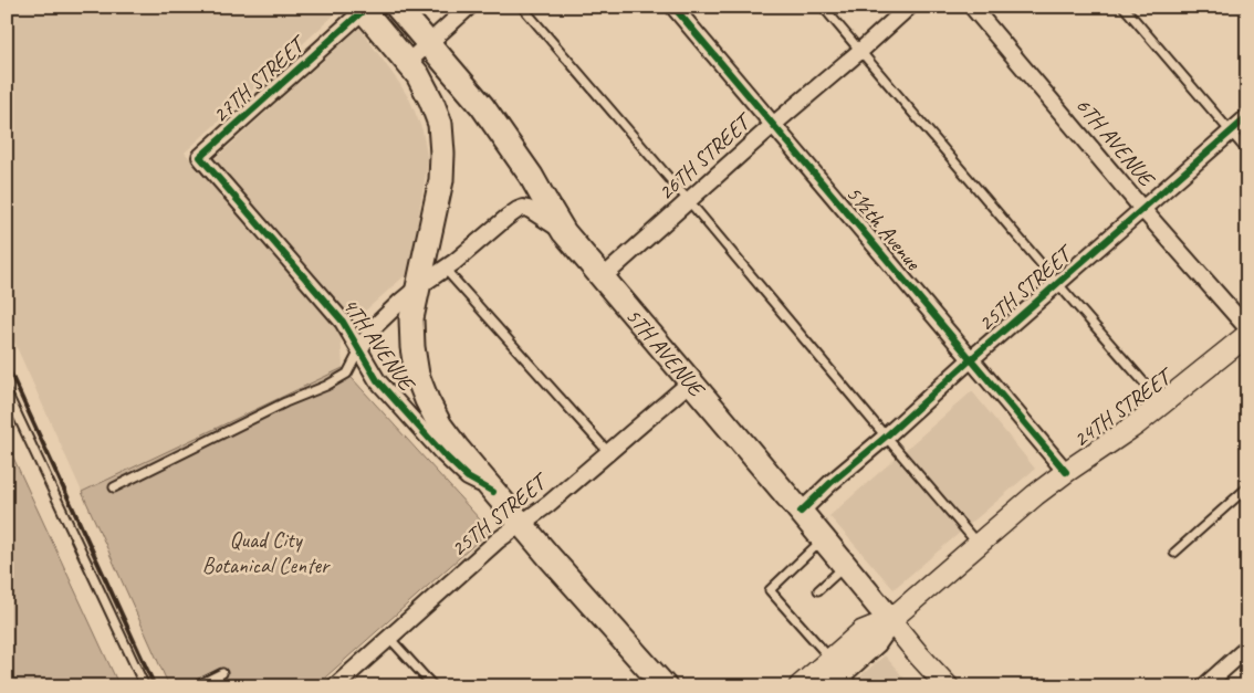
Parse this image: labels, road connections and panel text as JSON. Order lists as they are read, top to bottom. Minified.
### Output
{"streets":{"main road":["5TH AVENUE","24TH STREET"],"street":["27TH STREET","6TH AVENUE","26TH STREET","5½th Avenue","25TH STREET","4TH AVENUE"]},"crossings":[["27TH STREET","4TH AVENUE"],["6TH AVENUE","25TH STREET"],["26TH STREET","5½th Avenue"],["26TH STREET","5TH AVENUE"],["5½th Avenue","25TH STREET"],["5½th Avenue","24TH STREET"],["25TH STREET","5TH AVENUE"],["5TH AVENUE","24TH STREET"]],"parks":["Quad City Botanical Center"]}
